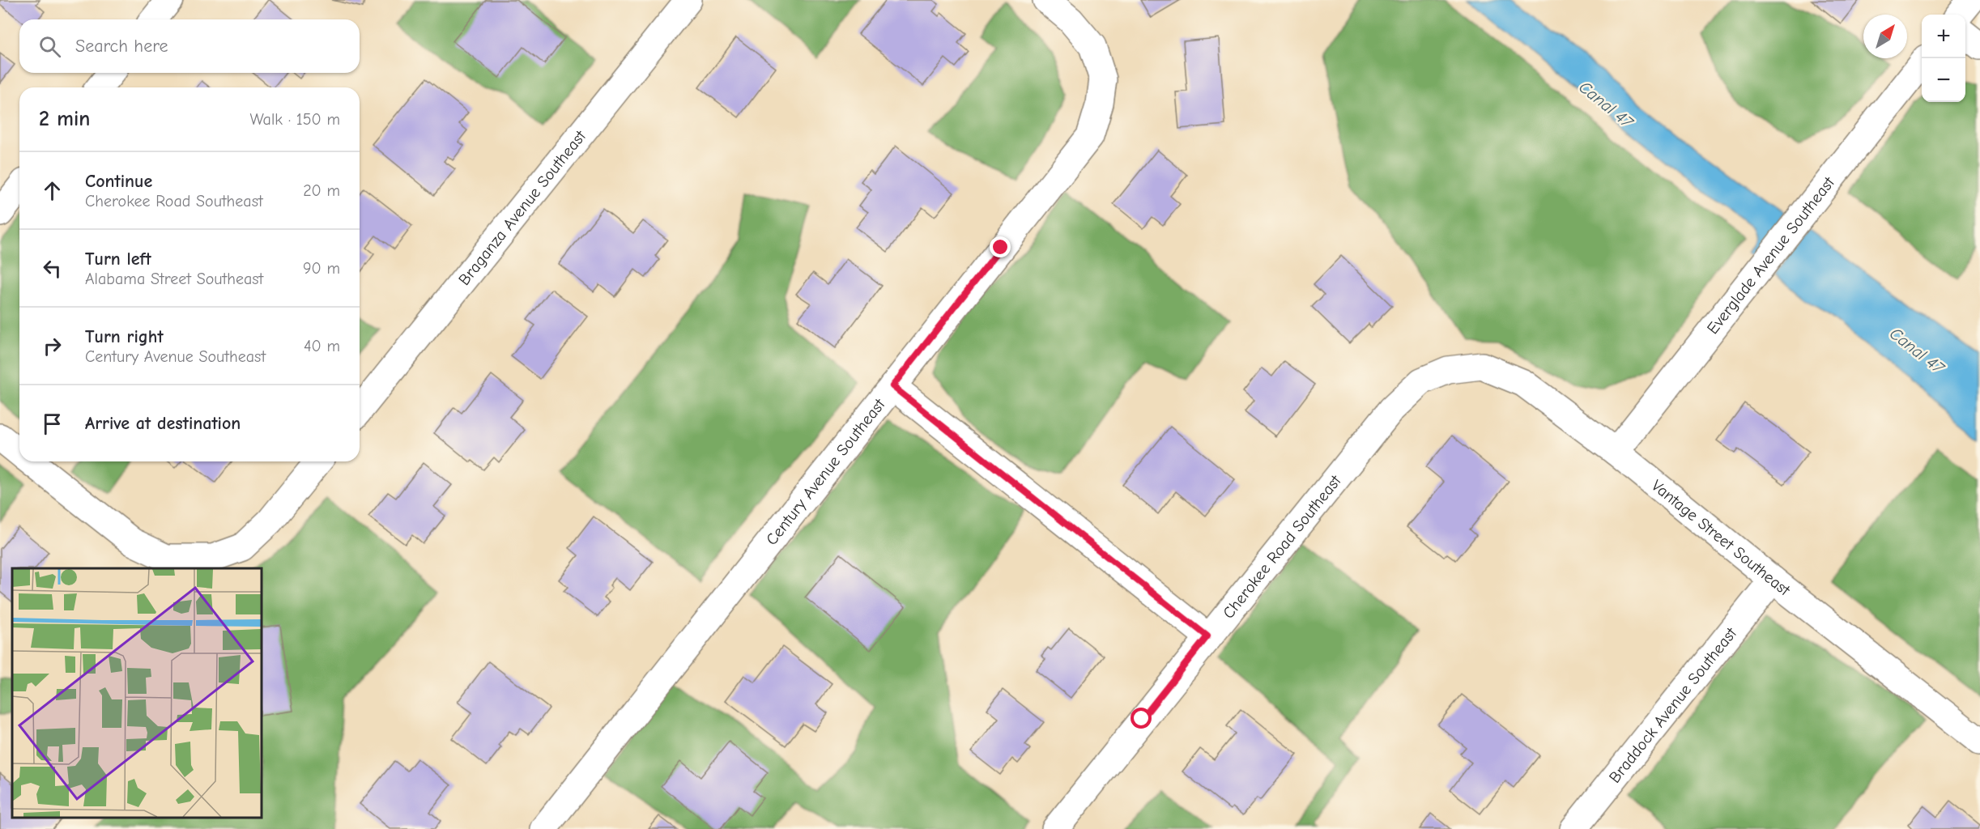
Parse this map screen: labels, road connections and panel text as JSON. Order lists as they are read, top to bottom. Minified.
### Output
{"streets":{"street":["Braganza Avenue Southeast","Everglade Avenue Southeast","Century Avenue Southeast","Vantage Street Southeast","Cherokee Road Southeast","Braddock Avenue Southeast"]},"crossings":[["Everglade Avenue Southeast","Vantage Street Southeast"],["Vantage Street Southeast","Cherokee Road Southeast"],["Vantage Street Southeast","Braddock Avenue Southeast"]],"water":["Canal 47"],"north":"top right","page":{"map_buttons":["+","−"],"search":"Search here","heading":["2 min","Walk · 150 m"],"list":[["Continue","Cherokee Road Southeast","20 m"],["Turn left","Alabama Street Southeast","90 m"],["Turn right","Century Avenue Southeast","40 m"],"Arrive at destination"]}}
